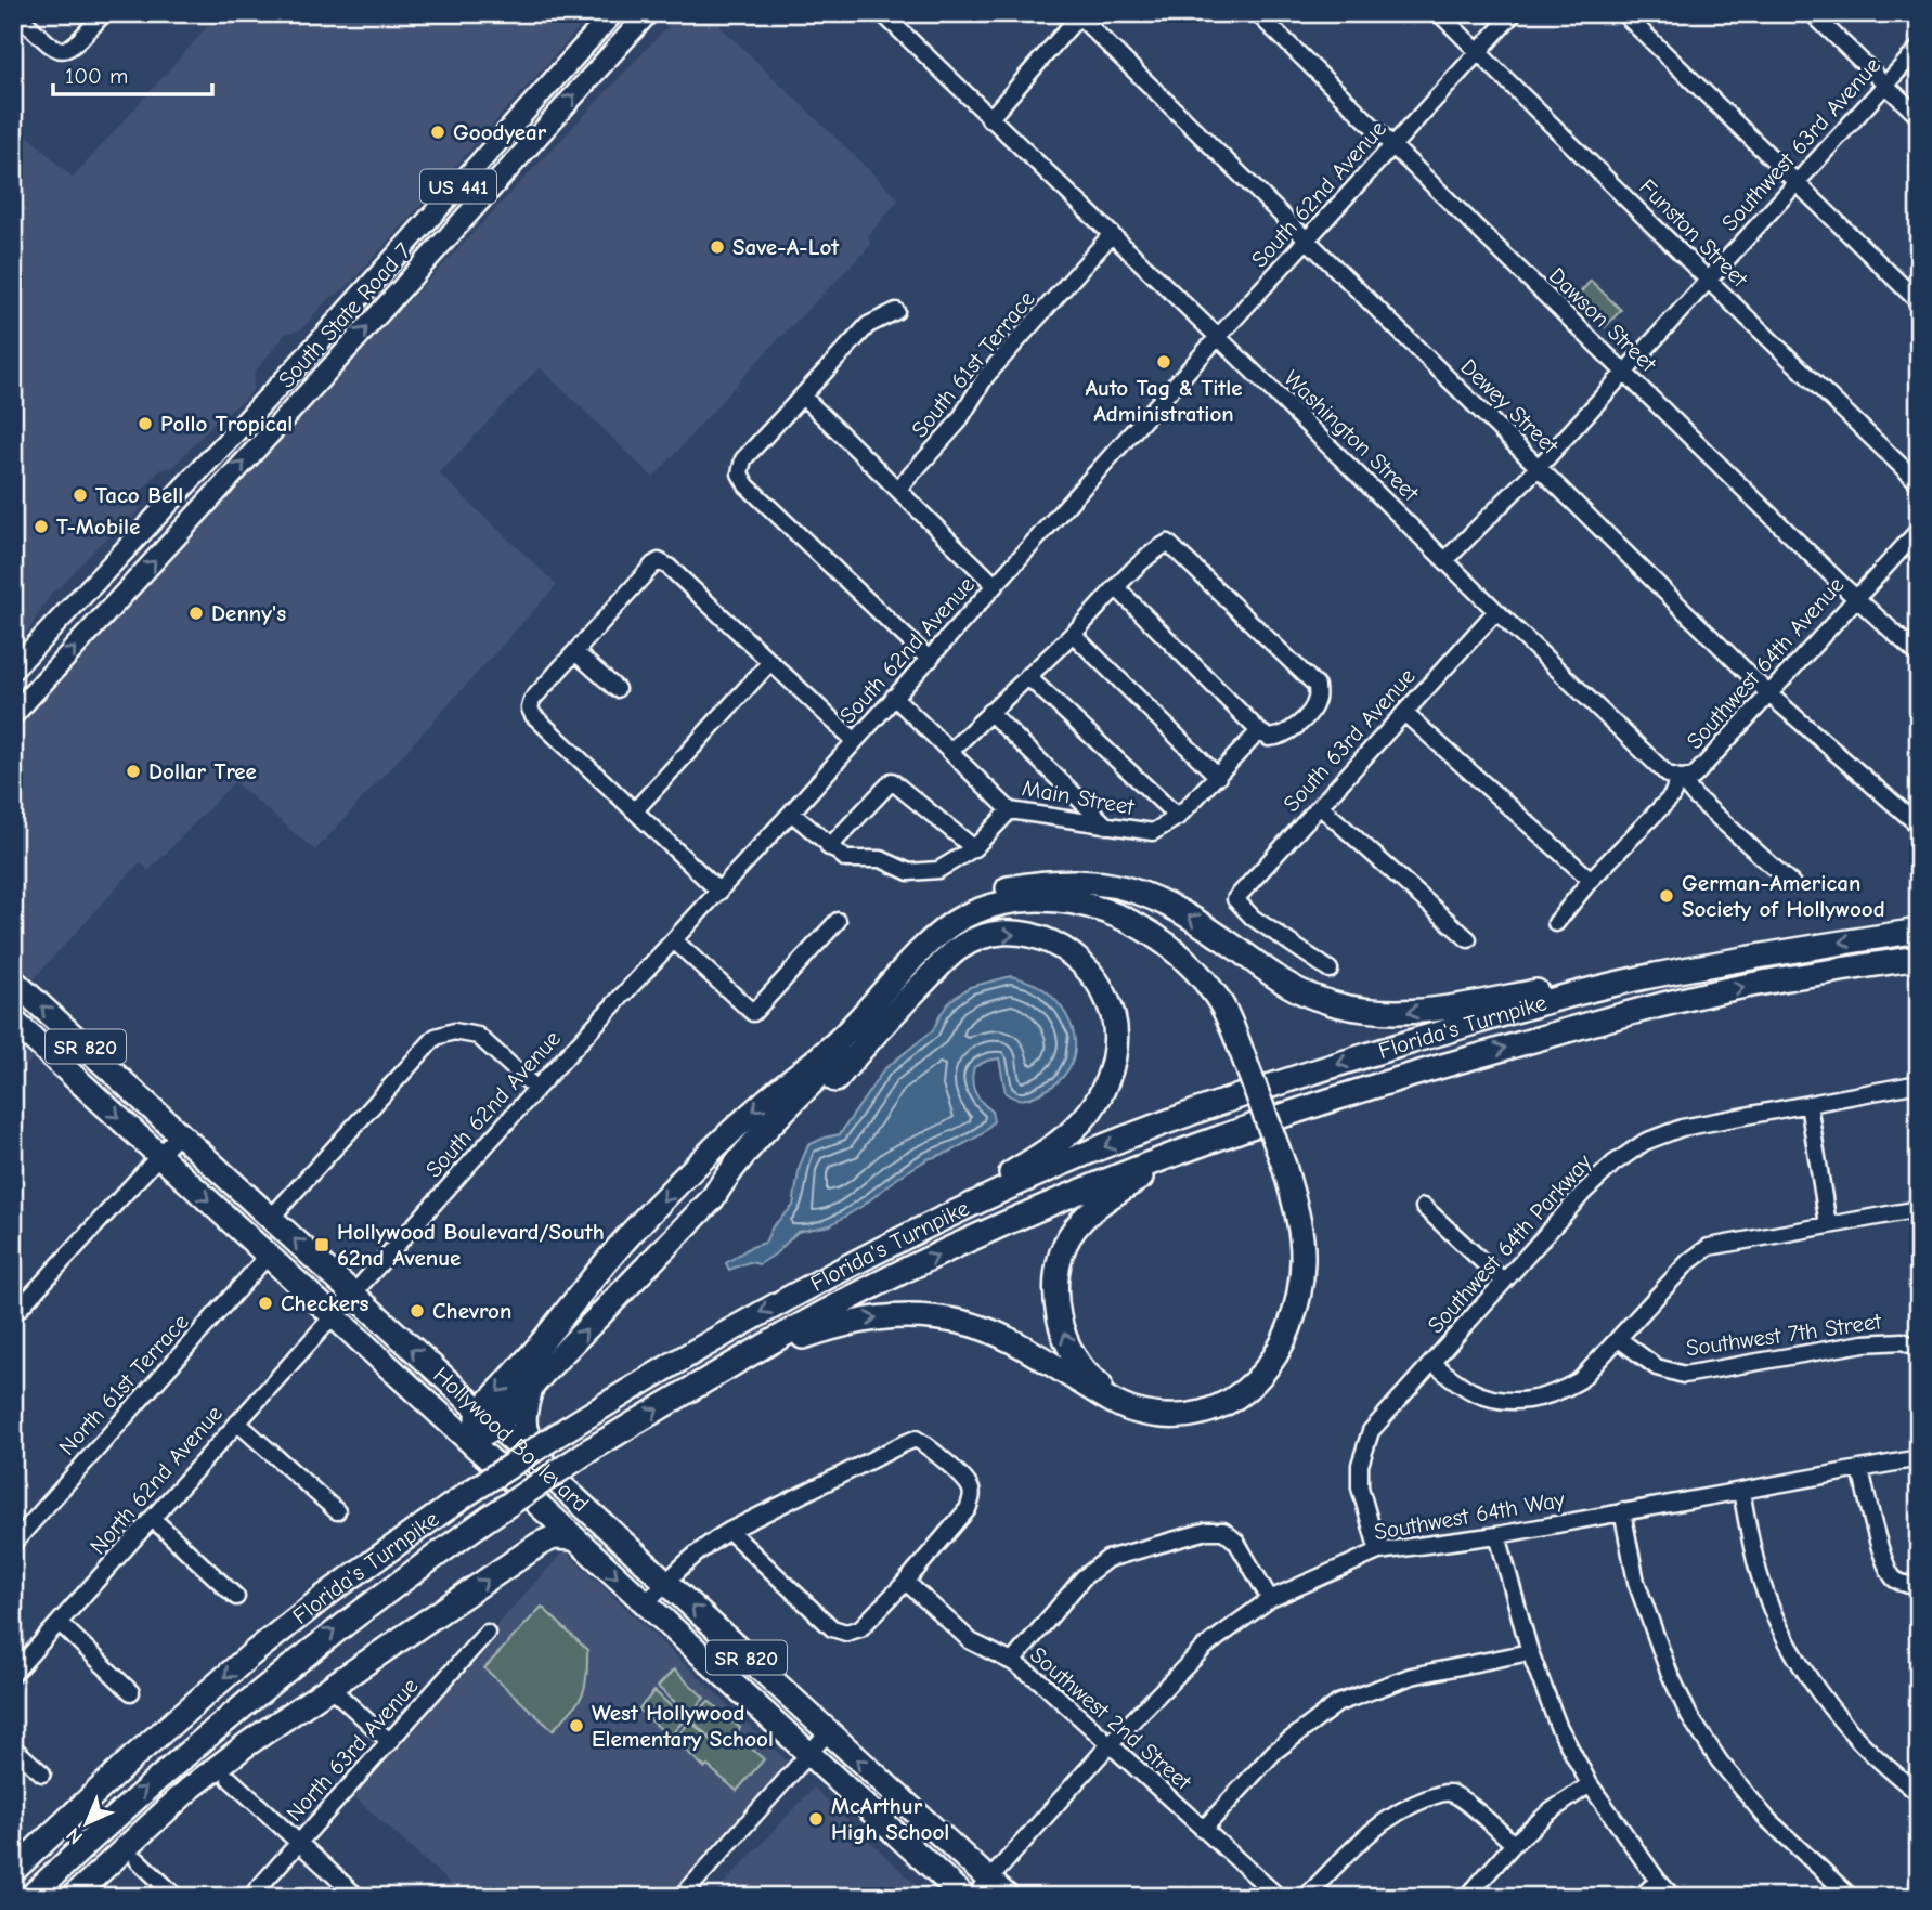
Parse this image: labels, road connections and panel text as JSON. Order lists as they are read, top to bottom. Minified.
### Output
{"streets":{"highway":["Florida's Turnpike","SR 820","Hollywood Boulevard"],"main road":["US 441","South State Road 7"],"street":["Southwest 63rd Avenue","South 62nd Avenue","Funston Street","Dawson Street","South 61st Terrace","Dewey Street","Washington Street","Southwest 64th Avenue","South 63rd Avenue","Main Street","Southwest 64th Parkway","Southwest 7th Street","North 61st Terrace","North 62nd Avenue","Southwest 64th Way","Southwest 2nd Street","North 63rd Avenue"]},"crossings":[["Southwest 63rd Avenue","Funston Street"],["Southwest 63rd Avenue","Dawson Street"],["South 62nd Avenue","Funston Street"],["South 62nd Avenue","Dawson Street"],["South 62nd Avenue","Dewey Street"],["South 62nd Avenue","Washington Street"],["South 62nd Avenue","Main Street"],["South 62nd Avenue","Hollywood Boulevard"],["South 62nd Avenue","North 62nd Avenue"],["Dawson Street","Southwest 64th Avenue"],["South 61st Terrace","Washington Street"],["Dewey Street","Southwest 64th Avenue"],["Washington Street","Southwest 64th Avenue"],["Washington Street","South 63rd Avenue"],["Southwest 64th Parkway","Southwest 64th Way"],["North 61st Terrace","Hollywood Boulevard"],["Hollywood Boulevard","North 62nd Avenue"],["Hollywood Boulevard","Southwest 64th Way"],["Southwest 64th Way","Southwest 2nd Street"]],"places":{"other":["Goodyear","Save-A-Lot","Auto Tag & Title Administration","Pollo Tropical","Taco Bell","T-Mobile","Denny's","Dollar Tree","German-American Society of Hollywood","Checkers","Chevron","West Hollywood Elementary School","McArthur High School"],"transit":["Hollywood Boulevard/South 62nd Avenue"]},"scale_bar":"100 m","north":"bottom left"}
